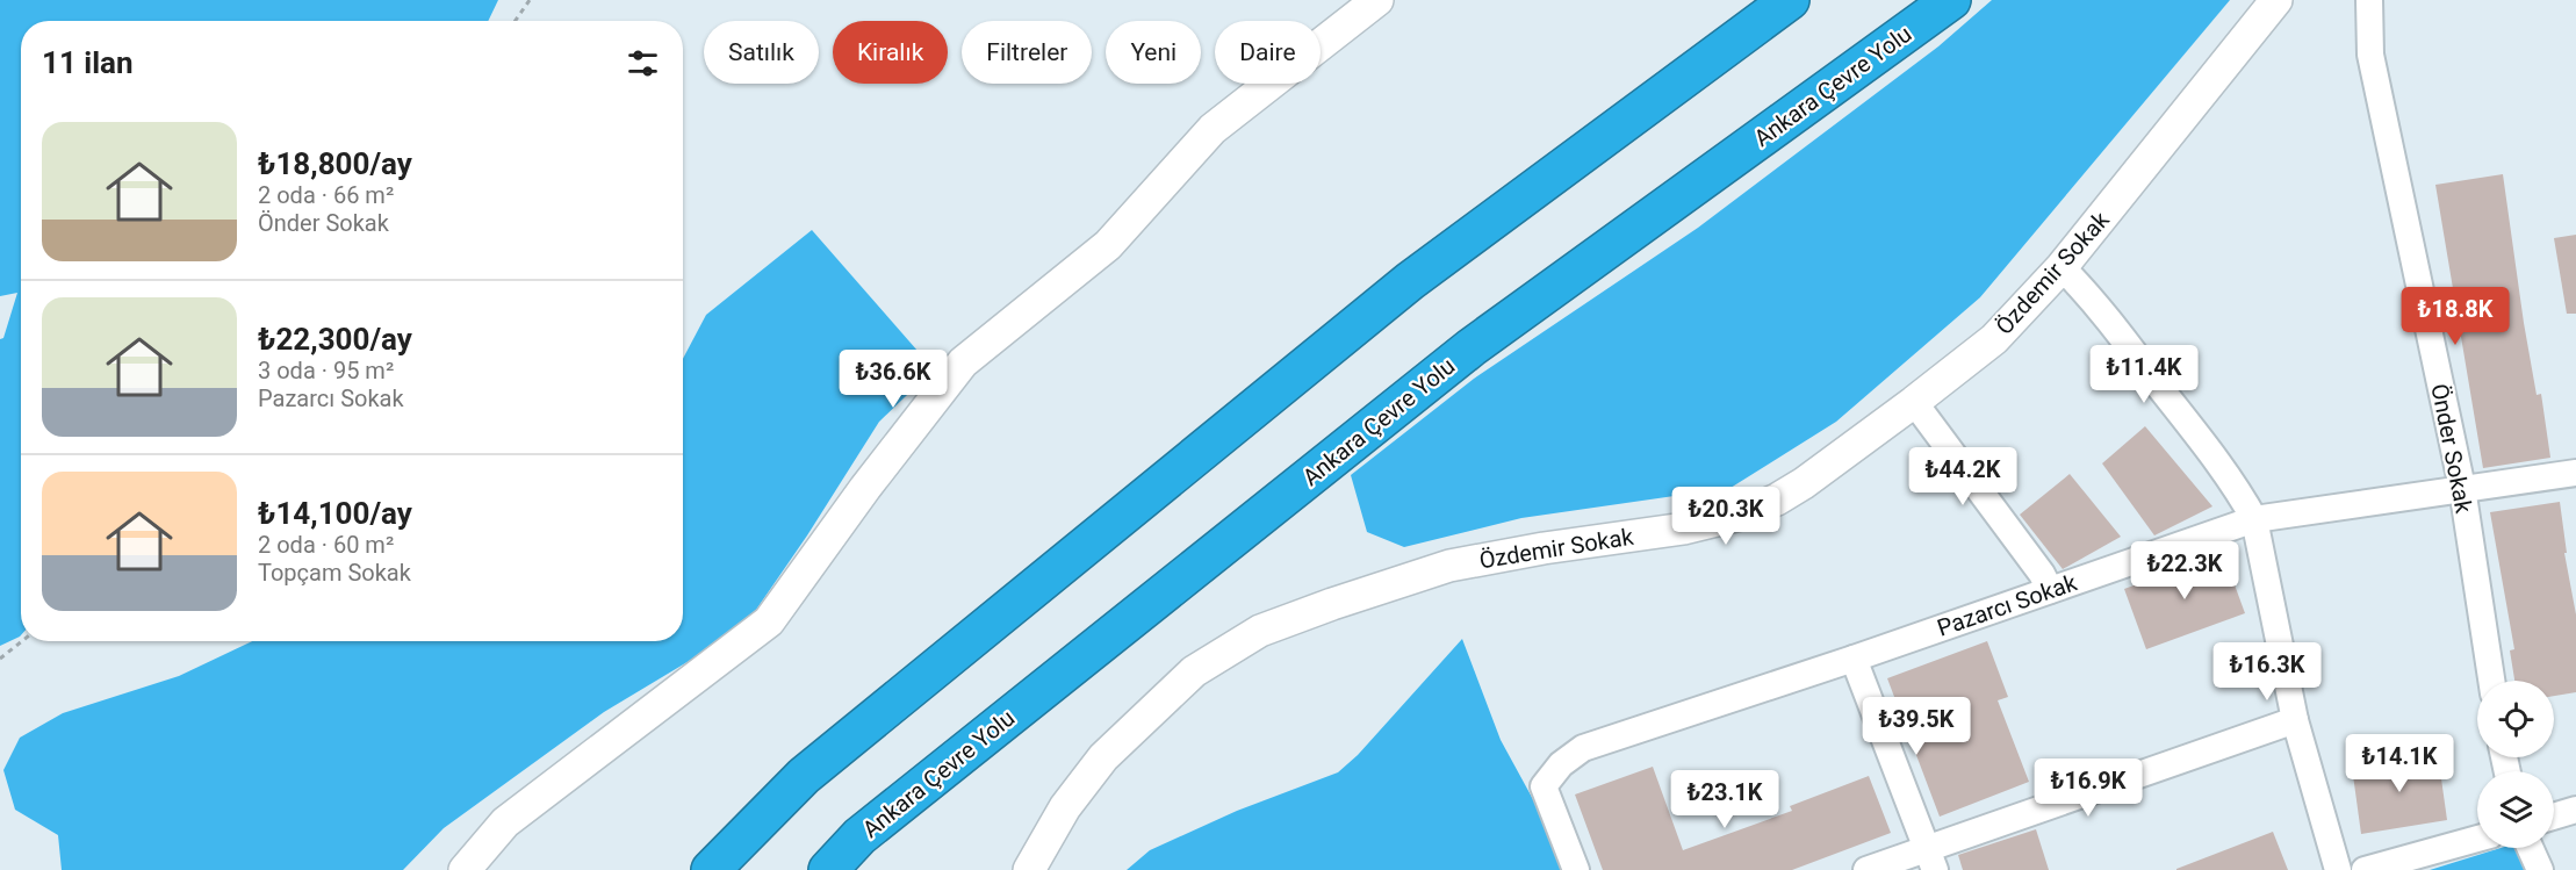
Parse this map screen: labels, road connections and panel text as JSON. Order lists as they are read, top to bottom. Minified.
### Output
{"streets":{"highway":["Ankara Çevre Yolu"],"street":["Özdemir Sokak","Önder Sokak","Pazarcı Sokak"]},"crossings":[["Önder Sokak","Pazarcı Sokak"]],"page":{"chip":["Satılık","Kiralık","Filtreler","Yeni","Daire"],"heading":"11 ilan","list":[{"name":"₺18,800/ay","note":"2 oda · 66 m² · Önder Sokak"},{"name":"₺22,300/ay","note":"3 oda · 95 m² · Pazarcı Sokak"},{"name":"₺14,100/ay","note":"2 oda · 60 m² · Topçam Sokak"}],"price":["₺18.8K","₺11.4K","₺36.6K","₺44.2K","₺20.3K","₺22.3K","₺16.3K","₺39.5K","₺14.1K","₺16.9K","₺23.1K"]}}
